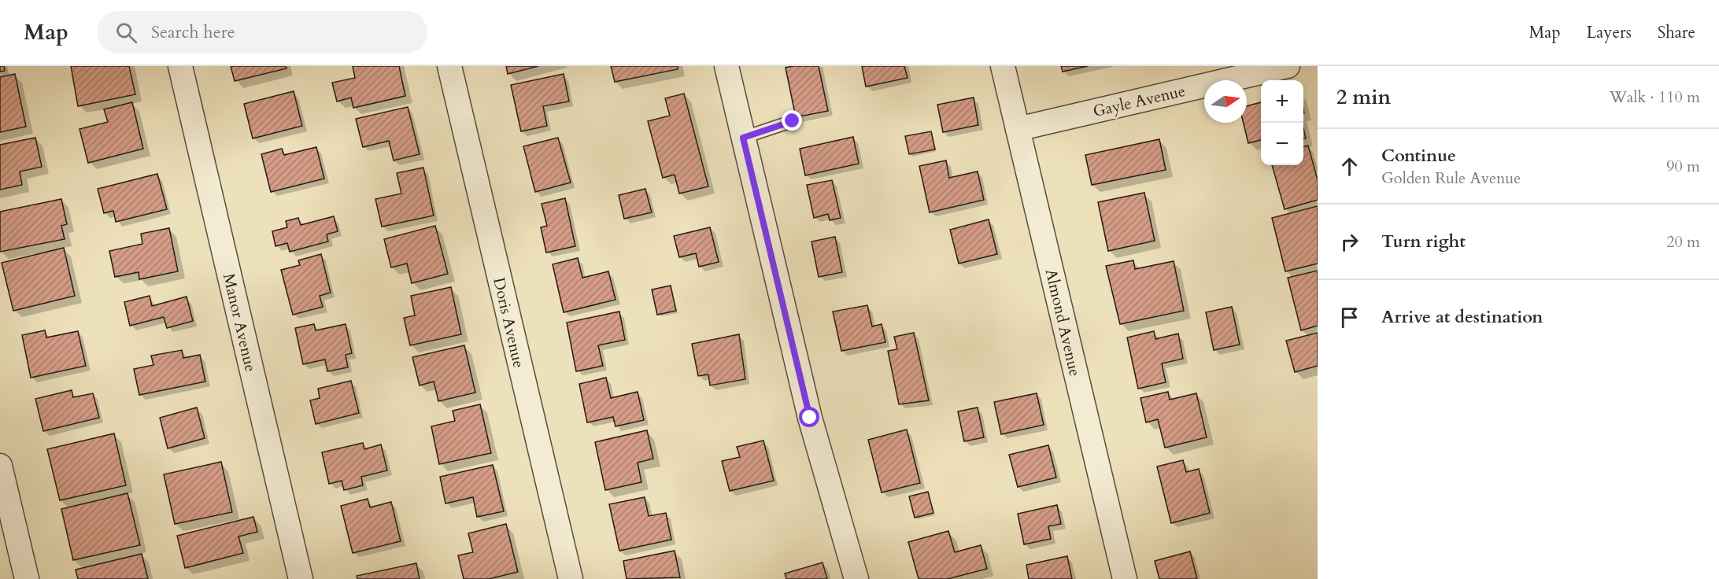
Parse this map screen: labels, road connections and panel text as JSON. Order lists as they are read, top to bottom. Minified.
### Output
{"streets":{"street":["Gayle Avenue","Manor Avenue","Doris Avenue","Almond Avenue"]},"crossings":[["Gayle Avenue","Almond Avenue"]],"north":"right","page":{"header":"Map","search":"Search here","nav":["Map","Layers","Share"],"heading":["2 min","Walk · 110 m"],"map_buttons":["+","−"],"list":[["Continue","Golden Rule Avenue","90 m"],["Turn right","20 m"],"Arrive at destination"]}}
